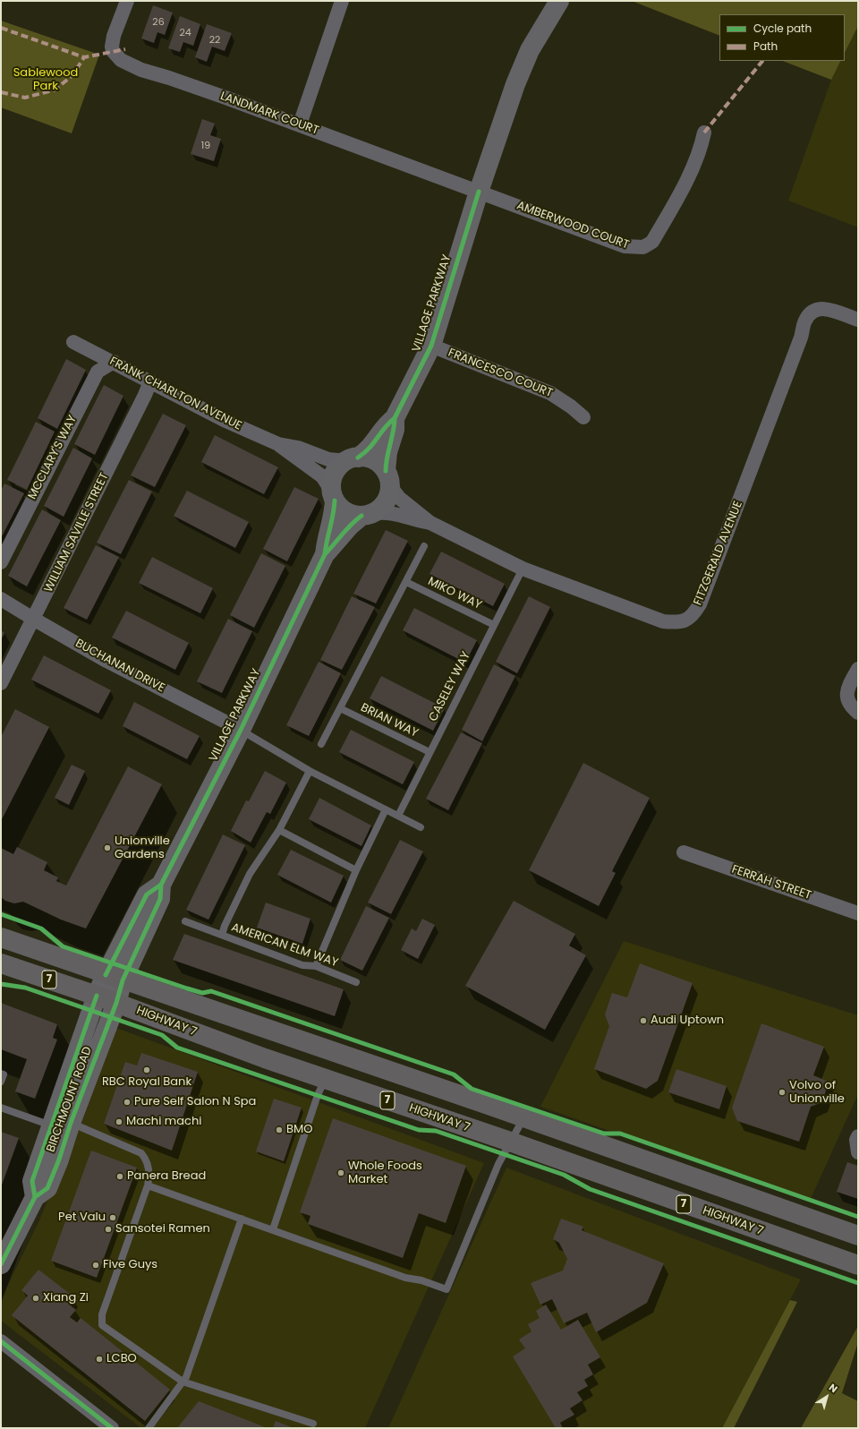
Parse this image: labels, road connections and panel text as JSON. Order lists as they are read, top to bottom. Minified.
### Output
{"streets":{"main road":["VILLAGE PARKWAY","7","HIGHWAY 7","BIRCHMOUNT ROAD"],"street":["LANDMARK COURT","AMBERWOOD COURT","FRANCESCO COURT","FRANK CHARLTON AVENUE","MCCLARY'S WAY","WILLIAM SAVILLE STREET","FITZGERALD AVENUE","BUCHANAN DRIVE","FERRAH STREET"],"lane":["MIKO WAY","CASELEY WAY","BRIAN WAY","AMERICAN ELM WAY"]},"crossings":[["LANDMARK COURT","AMBERWOOD COURT"],["LANDMARK COURT","VILLAGE PARKWAY"],["AMBERWOOD COURT","VILLAGE PARKWAY"],["VILLAGE PARKWAY","FRANCESCO COURT"],["VILLAGE PARKWAY","FRANK CHARLTON AVENUE"],["VILLAGE PARKWAY","FITZGERALD AVENUE"],["VILLAGE PARKWAY","BUCHANAN DRIVE"],["VILLAGE PARKWAY","HIGHWAY 7"],["VILLAGE PARKWAY","BIRCHMOUNT ROAD"],["FRANK CHARLTON AVENUE","MCCLARY'S WAY"],["FRANK CHARLTON AVENUE","WILLIAM SAVILLE STREET"],["FRANK CHARLTON AVENUE","FITZGERALD AVENUE"],["WILLIAM SAVILLE STREET","BUCHANAN DRIVE"],["FITZGERALD AVENUE","CASELEY WAY"],["MIKO WAY","CASELEY WAY"],["CASELEY WAY","BRIAN WAY"],["HIGHWAY 7","BIRCHMOUNT ROAD"]],"parks":["Sablewood Park"],"places":["Unionville Gardens","Audi Uptown","RBC Royal Bank","Volvo of Unionville","Pure Self Salon N Spa","Machi machi","BMO","Whole Foods Market","Panera Bread","Pet Valu","Sansotei Ramen","Five Guys","Xiang Zi","LCBO"],"house_numbers":["26","24","22","19"],"legend":["Cycle path","Path"],"north":"top right"}
